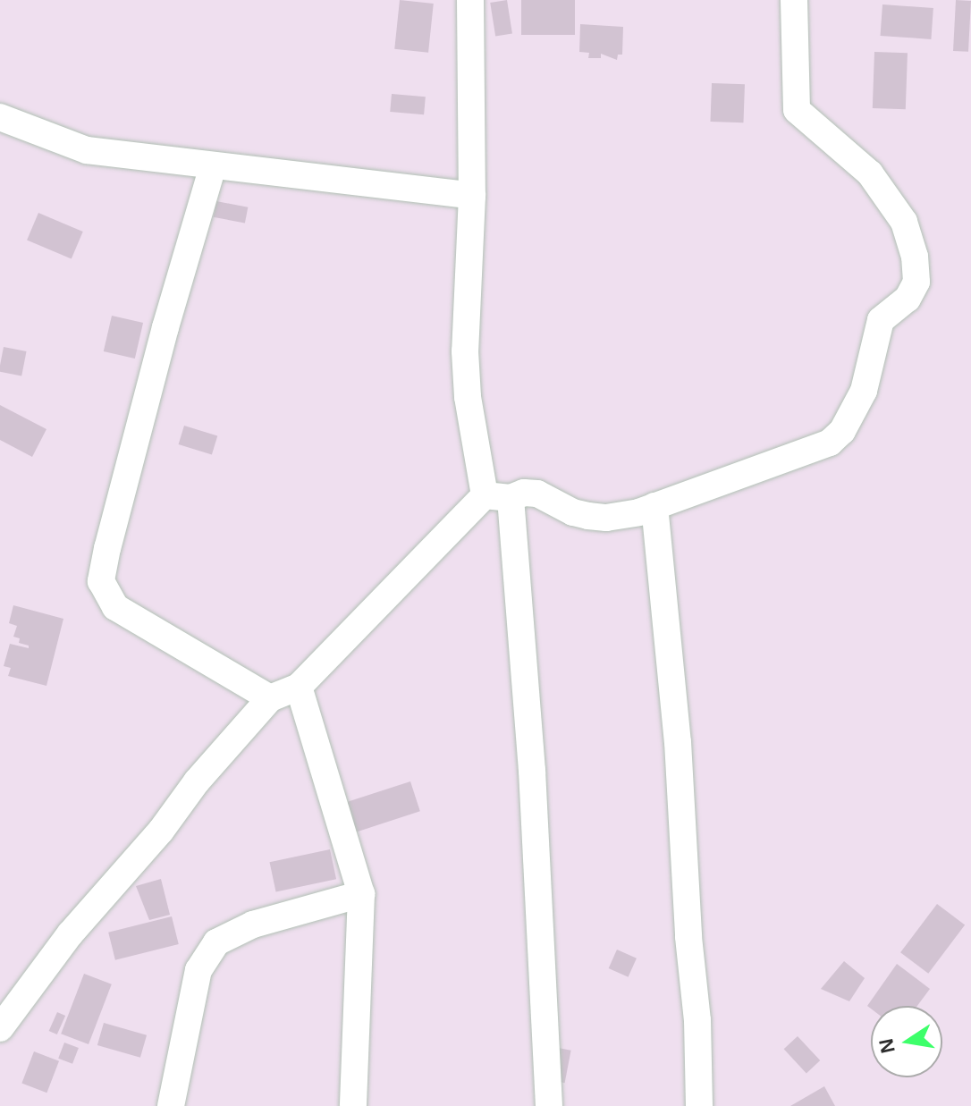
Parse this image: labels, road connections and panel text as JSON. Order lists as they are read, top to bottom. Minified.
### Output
{"north":"left"}
